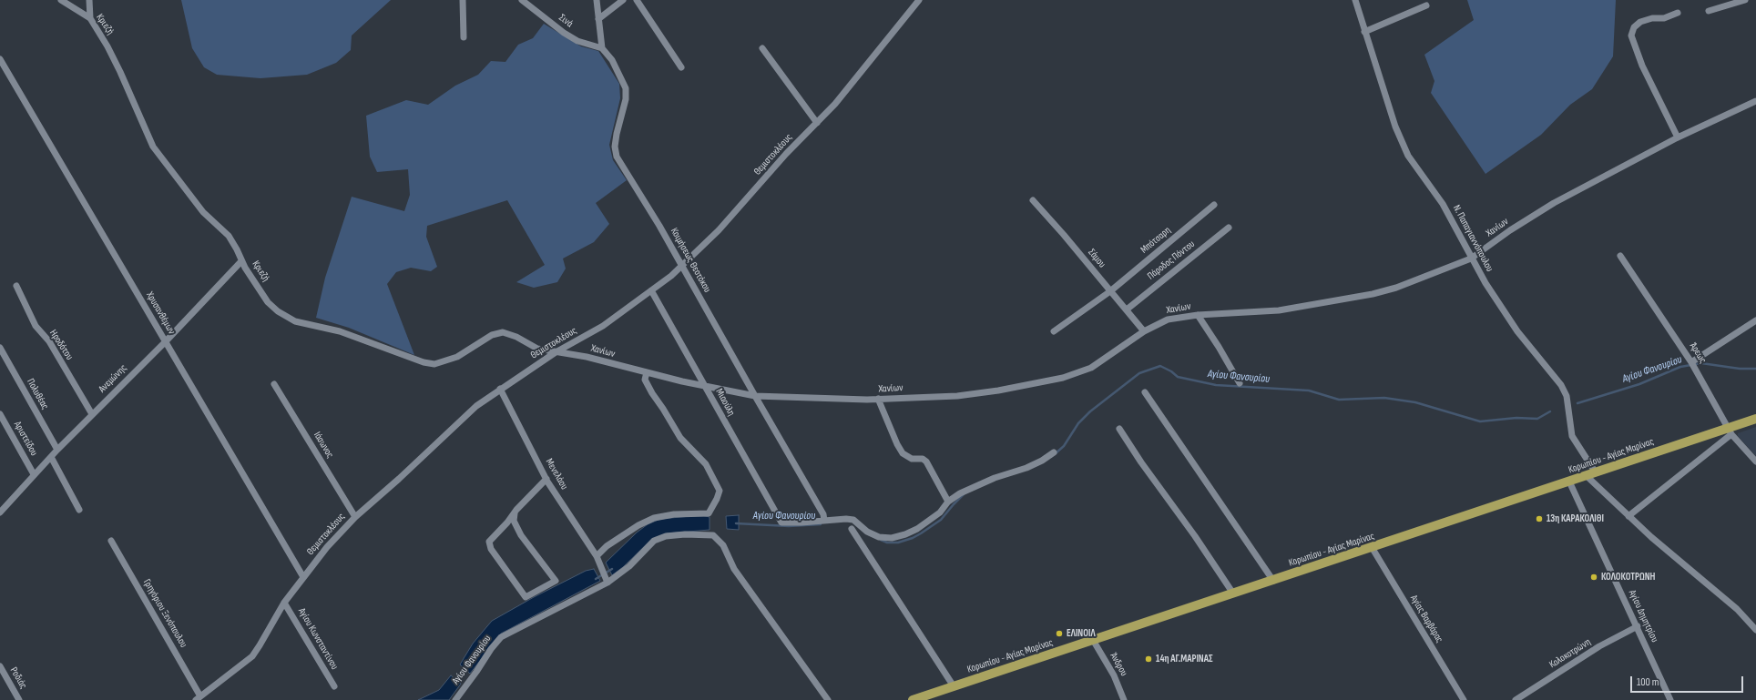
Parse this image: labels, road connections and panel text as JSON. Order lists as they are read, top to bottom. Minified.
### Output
{"streets":{"main road":["Κορωπίου - Αγίας Μαρίνας"],"street":["Σινά","Κριεζή","Θεμιστοκλέους","Χανίων","Ν. Παπαγιαννόπουλου","Μπότσαρη","Σάμου","Κοιμήσεως Θεοτόκου","Πάροδος Πόντου","Χρυσανθέμων","Ηροδότου","Άρεως","Ανεμώνης","Πολυθέας","Μιαούλη","Αριστείδου","Ιάσωνος","Μενελάου","Γρηγόριου Ξενόπουλου","Αγίου Δημητρίου","Αγίας Βαρβάρας","Αγίου Κωνσταντίνου","Κολοκοτρώνη","Αγίου Φανουρίου","Άνδρου","Ροδιάς"]},"crossings":[["Σινά","Κοιμήσεως Θεοτόκου"],["Κριεζή","Θεμιστοκλέους"],["Κριεζή","Χανίων"],["Κριεζή","Ανεμώνης"],["Θεμιστοκλέους","Χανίων"],["Θεμιστοκλέους","Κοιμήσεως Θεοτόκου"],["Θεμιστοκλέους","Χρυσανθέμων"],["Θεμιστοκλέους","Μιαούλη"],["Θεμιστοκλέους","Ιάσωνος"],["Θεμιστοκλέους","Μενελάου"],["Θεμιστοκλέους","Γρηγόριου Ξενόπουλου"],["Θεμιστοκλέους","Αγίου Κωνσταντίνου"],["Χανίων","Ν. Παπαγιαννόπουλου"],["Χανίων","Σάμου"],["Χανίων","Κοιμήσεως Θεοτόκου"],["Χανίων","Μιαούλη"],["Ν. Παπαγιαννόπουλου","Κορωπίου - Αγίας Μαρίνας"],["Μπότσαρη","Σάμου"],["Σάμου","Πάροδος Πόντου"],["Κοιμήσεως Θεοτόκου","Μιαούλη"],["Χρυσανθέμων","Ανεμώνης"],["Ηροδότου","Ανεμώνης"],["Άρεως","Κορωπίου - Αγίας Μαρίνας"],["Ανεμώνης","Πολυθέας"],["Ανεμώνης","Αριστείδου"],["Κορωπίου - Αγίας Μαρίνας","Αγίου Δημητρίου"],["Κορωπίου - Αγίας Μαρίνας","Αγίας Βαρβάρας"],["Κορωπίου - Αγίας Μαρίνας","Άνδρου"],["Μενελάου","Αγίου Φανουρίου"],["Αγίου Δημητρίου","Κολοκοτρώνη"]],"water":["Αγίου Φανουρίου"],"places":["13η ΚΑΡΑΚΟΛΙΘΙ","ΚΟΛΟΚΟΤΡΩΝΗ","ΕΛΙΝΟΙΛ","14η ΑΓ.ΜΑΡΙΝΑΣ"],"scale_bar":"100 m"}
